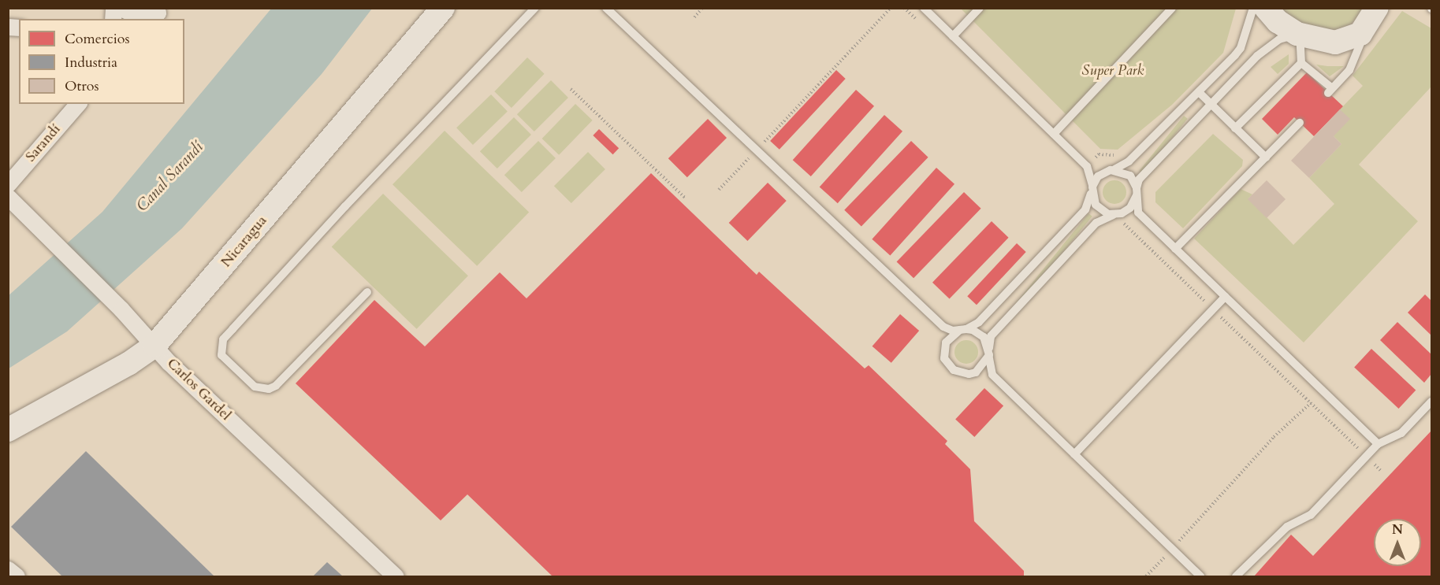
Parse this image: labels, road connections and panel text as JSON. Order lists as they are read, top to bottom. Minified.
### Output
{"streets":{"main road":["Nicaragua"],"street":["Sarandí","Carlos Gardel"]},"crossings":[["Nicaragua","Carlos Gardel"]],"water":["Canal Sarandí"],"parks":["Super Park"],"legend":["Comercios","Industria","Otros"],"north":"top"}
